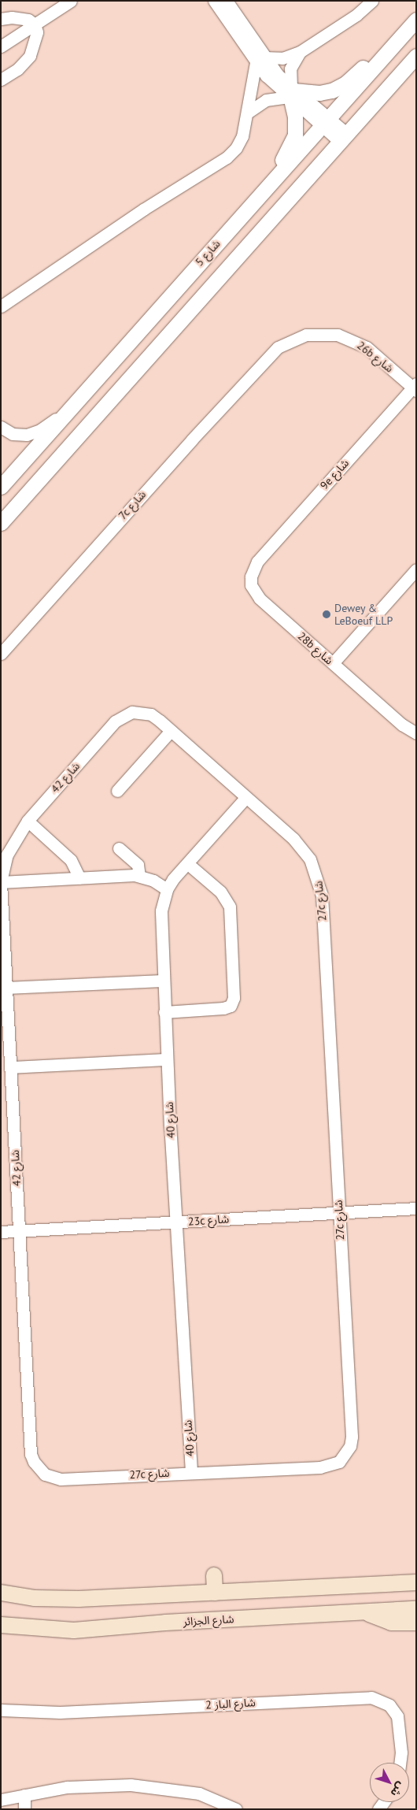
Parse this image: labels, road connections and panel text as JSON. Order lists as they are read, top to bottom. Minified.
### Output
{"streets":{"main road":["شارع الجزائر"],"street":["شارع 5","26b شارع","9e شارع","7c شارع","28b شارع","شارع 42","27c شارع","شارع 40","23c شارع","شارع الباز 2"]},"crossings":[["26b شارع","9e شارع"],["26b شارع","7c شارع"],["9e شارع","28b شارع"],["شارع 42","27c شارع"],["شارع 42","23c شارع"],["27c شارع","شارع 40"],["27c شارع","23c شارع"],["شارع 40","23c شارع"]],"places":["Dewey & LeBoeuf LLP"],"north":"bottom right"}
